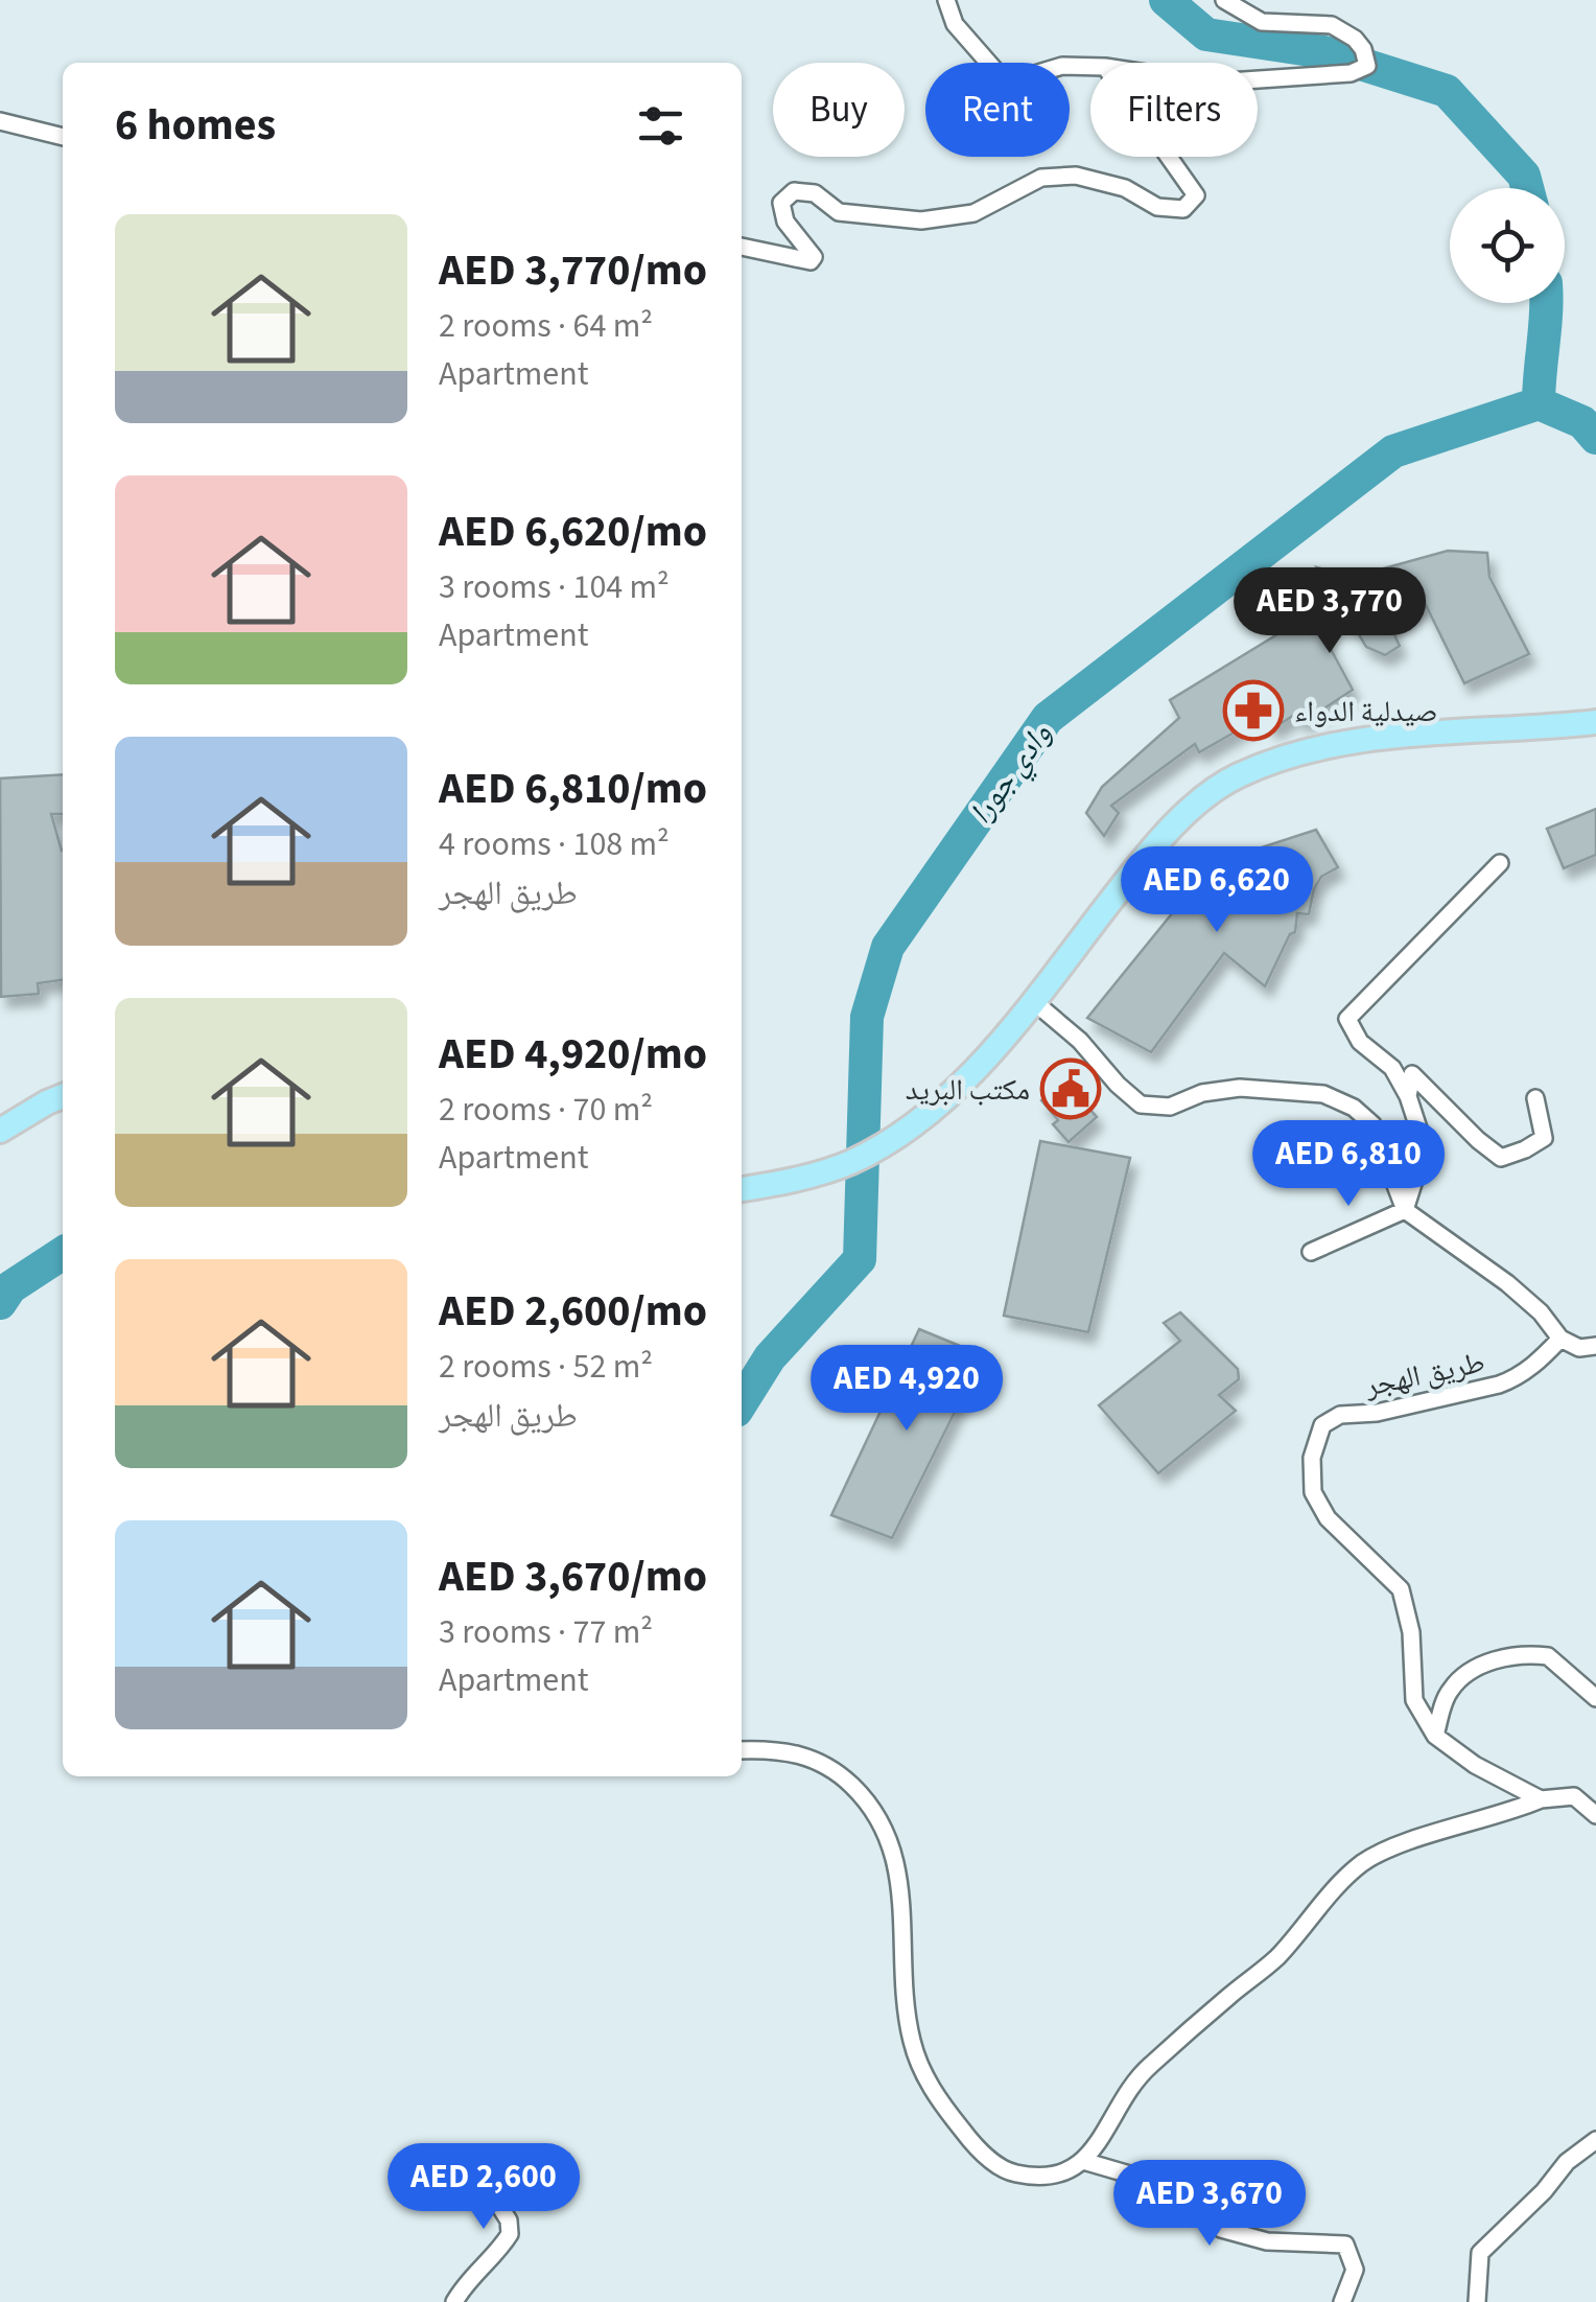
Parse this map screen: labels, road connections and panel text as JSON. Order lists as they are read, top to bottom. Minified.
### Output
{"streets":{"street":["طريق الهجر"]},"water":["وادي جورا"],"places":{"pharmacy":["صيدلية الدواء"],"public building":["مكتب البريد"]},"page":{"chip":["Buy","Rent","Filters"],"heading":"6 homes","list":[{"name":"AED 3,770/mo","note":"2 rooms · 64 m² · Apartment"},{"name":"AED 6,620/mo","note":"3 rooms · 104 m² · Apartment"},{"name":"AED 6,810/mo","note":"4 rooms · 108 m² · طريق الهجر"},{"name":"AED 4,920/mo","note":"2 rooms · 70 m² · Apartment"},{"name":"AED 2,600/mo","note":"2 rooms · 52 m² · طريق الهجر"},{"name":"AED 3,670/mo","note":"3 rooms · 77 m² · Apartment"}],"price":["AED 3,770","AED 6,620","AED 6,810","AED 4,920","AED 2,600","AED 3,670"]}}
